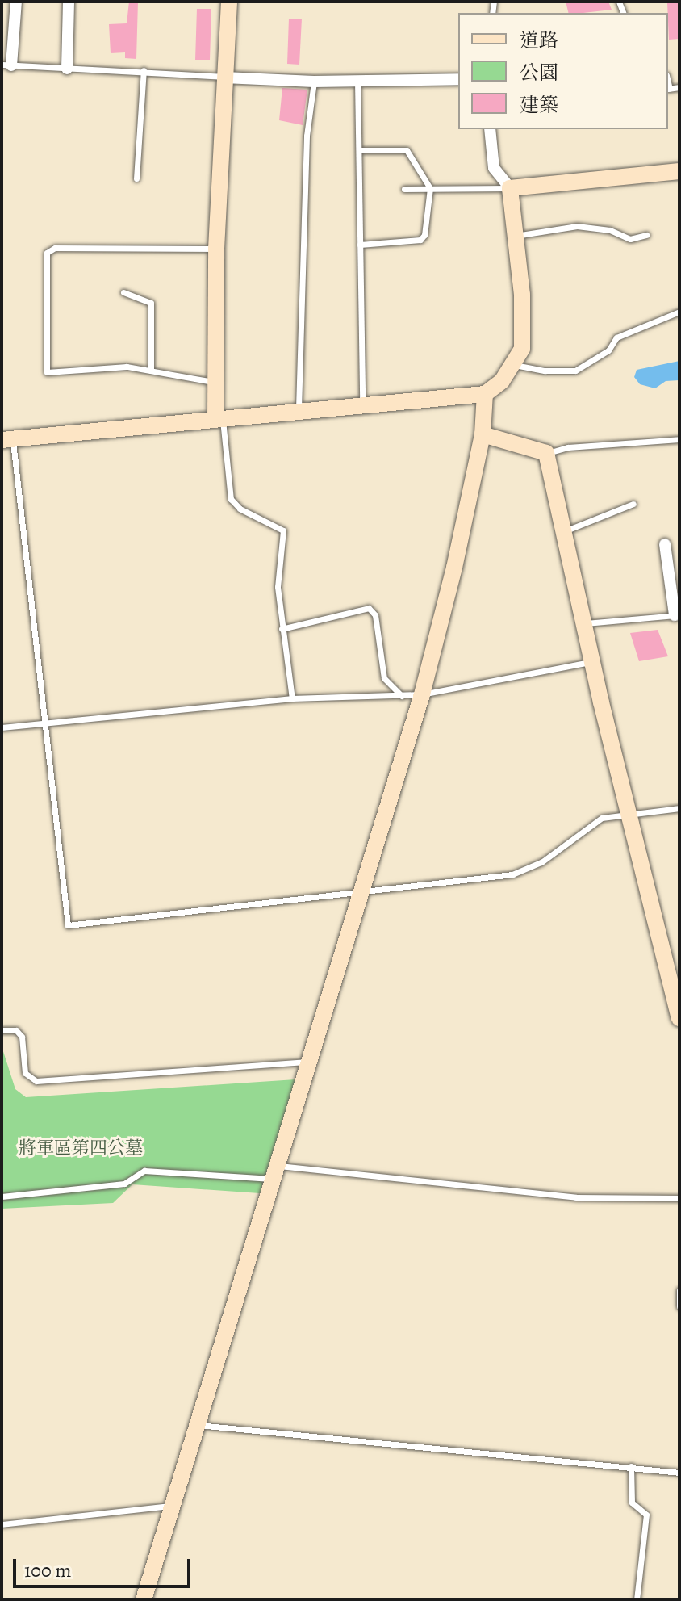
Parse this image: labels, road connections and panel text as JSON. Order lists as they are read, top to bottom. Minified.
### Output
{"parks":["將軍區第四公墓"],"legend":["道路","公園","建築"],"scale_bar":"100 m"}
